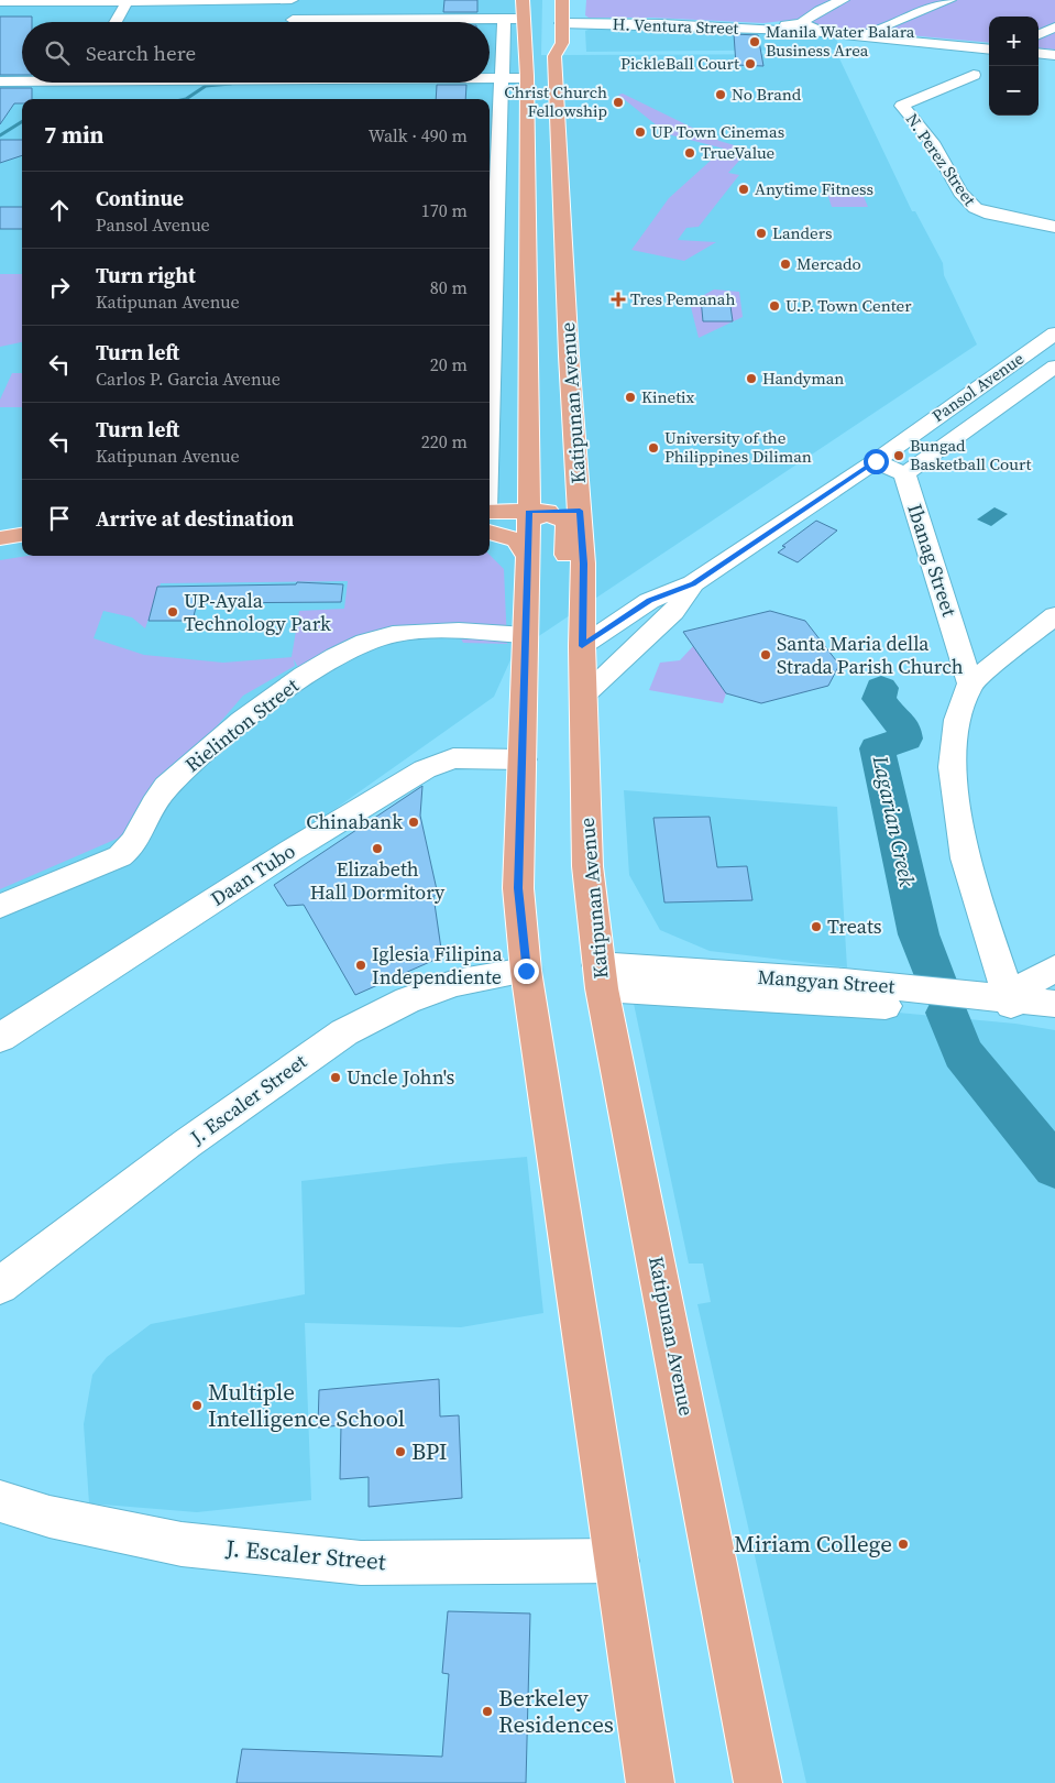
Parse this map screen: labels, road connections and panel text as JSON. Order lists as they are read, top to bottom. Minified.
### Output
{"streets":{"main road":["Katipunan Avenue"],"street":["H. Ventura Street","N. Perez Street","Pansol Avenue","Ibanag Street","Rielinton Street","Daan Tubo","Mangyan Street","J. Escaler Street"]},"crossings":[["H. Ventura Street","Katipunan Avenue"],["Pansol Avenue","Katipunan Avenue"],["Pansol Avenue","Ibanag Street"],["Katipunan Avenue","Rielinton Street"],["Katipunan Avenue","Daan Tubo"],["Katipunan Avenue","Mangyan Street"],["Katipunan Avenue","J. Escaler Street"]],"water":["Lagarian Creek"],"places":{"other":["Manila Water Balara Business Area","PickleBall Court","No Brand","Christ Church Fellowship","UP Town Cinemas","TrueValue","Anytime Fitness","Landers","Mercado","U.P. Town Center","Handyman","Kinetix","University of the Philippines Diliman","Bungad Basketball Court","UP-Ayala Technology Park","Santa Maria della Strada Parish Church","Chinabank","Elizabeth Hall Dormitory","Treats","Iglesia Filipina Independiente","Uncle John's","Multiple Intelligence School","BPI","Miriam College","Berkeley Residences"],"health":["Tres Pemanah"]},"page":{"map_buttons":["+","−"],"search":"Search here","heading":["7 min","Walk · 490 m"],"list":[["Continue","Pansol Avenue","170 m"],["Turn right","Katipunan Avenue","80 m"],["Turn left","Carlos P. Garcia Avenue","20 m"],["Turn left","Katipunan Avenue","220 m"],"Arrive at destination"]}}
